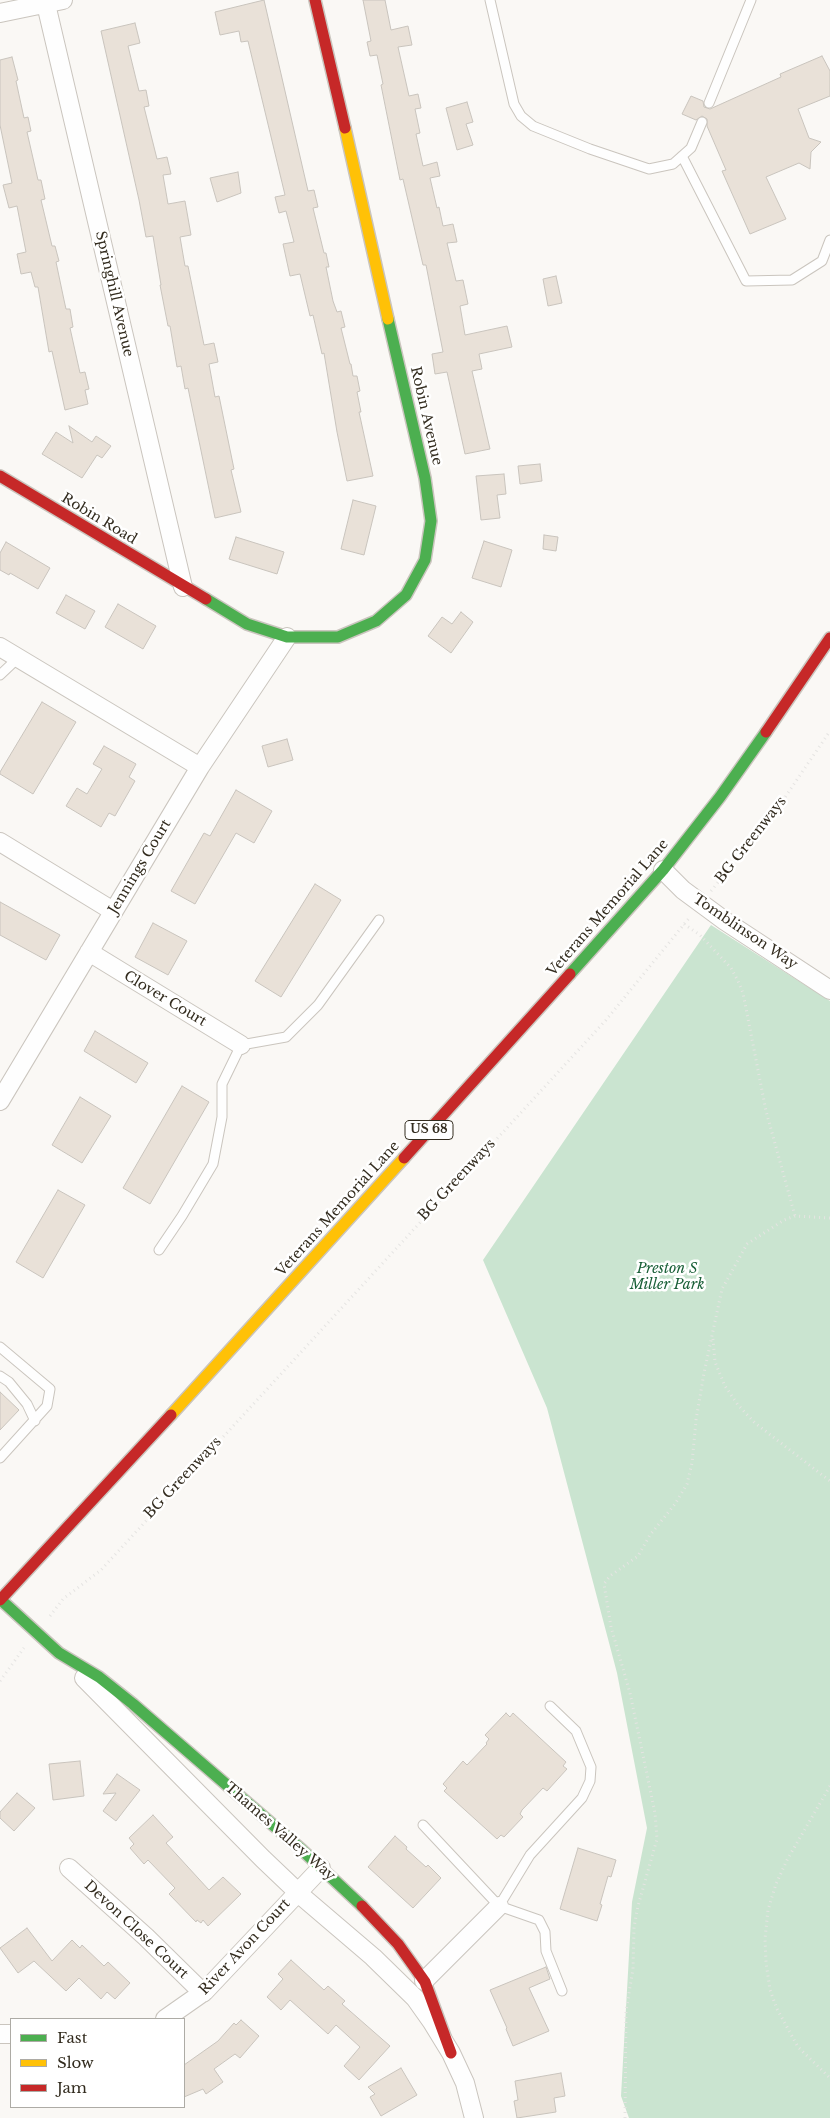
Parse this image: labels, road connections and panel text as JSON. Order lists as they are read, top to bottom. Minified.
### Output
{"streets":{"street":["Springhill Avenue","Robin Avenue","Robin Road","Jennings Court","Veterans Memorial Lane","Tomblinson Way","Clover Court","US 68","Thames Valley Way","Devon Close Court","River Avon Court"],"path":["BG Greenways"]},"crossings":[["Springhill Avenue","Robin Avenue"],["Springhill Avenue","Robin Road"],["Robin Avenue","Robin Road"],["Robin Avenue","Jennings Court"],["BG Greenways","Tomblinson Way"],["Jennings Court","Clover Court"],["Veterans Memorial Lane","Tomblinson Way"],["Veterans Memorial Lane","Thames Valley Way"],["Thames Valley Way","River Avon Court"],["Devon Close Court","River Avon Court"]],"parks":["Preston S Miller Park"],"legend":["Fast","Slow","Jam"]}
